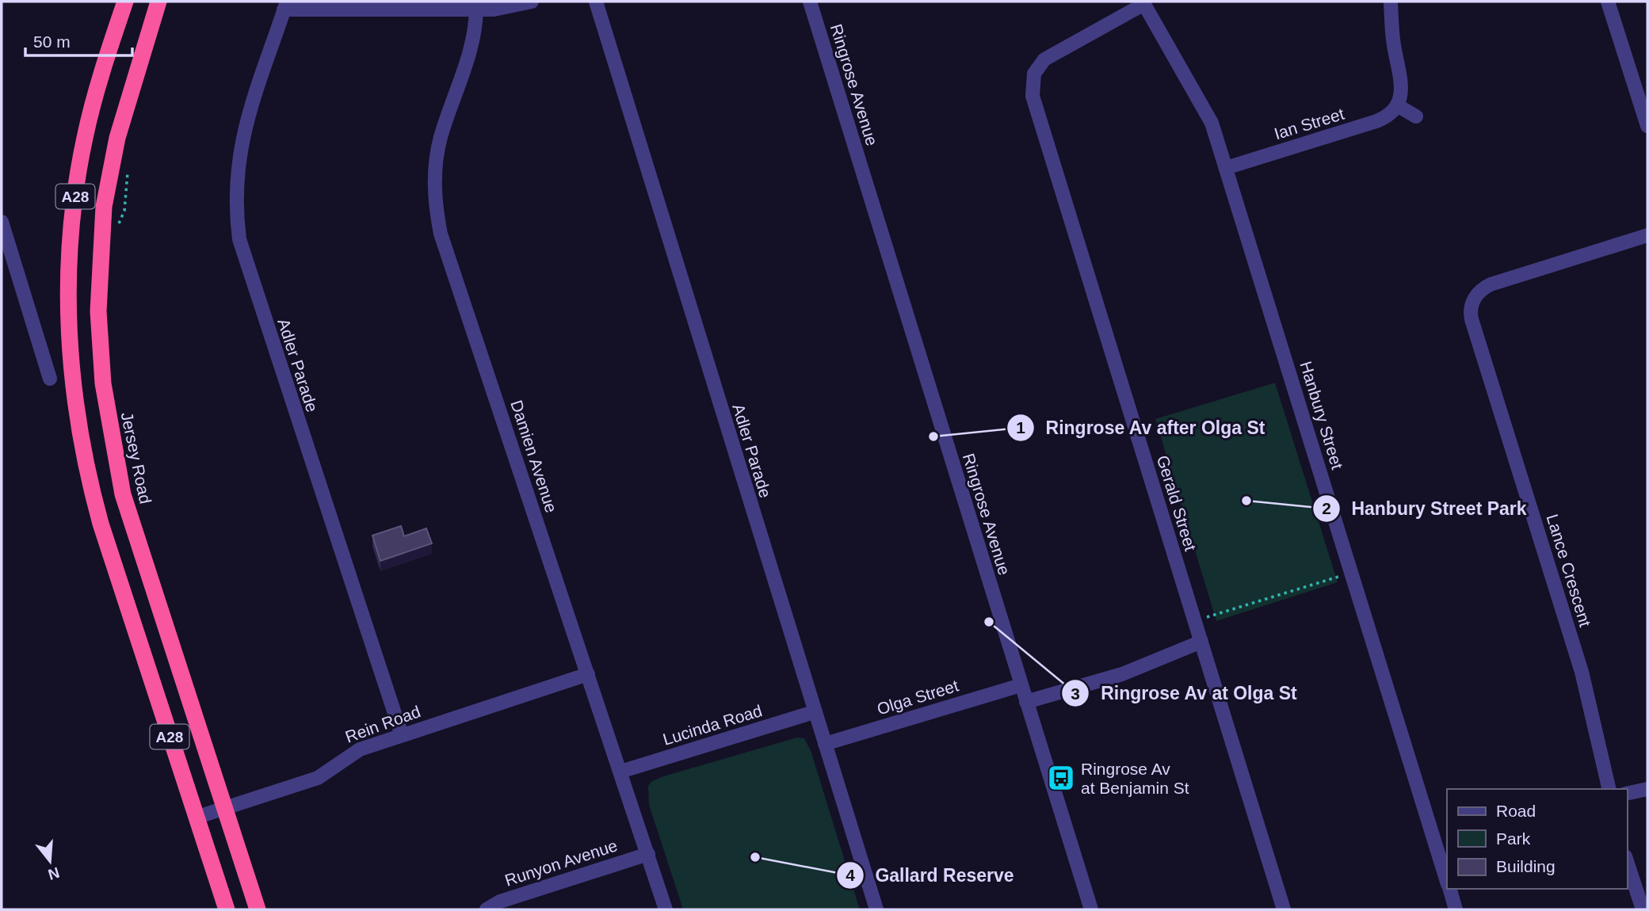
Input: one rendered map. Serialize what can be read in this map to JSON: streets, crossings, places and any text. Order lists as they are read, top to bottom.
{
  "streets": {
    "highway": ["A28", "Jersey Road"],
    "street": [
      "Ringrose Avenue",
      "Ian Street",
      "Adler Parade",
      "Hanbury Street",
      "Damien Avenue",
      "Gerald Street",
      "Lance Crescent",
      "Olga Street",
      "Rein Road",
      "Lucinda Road",
      "Runyon Avenue"
    ]
  },
  "crossings": [
    ["Ringrose Avenue", "Olga Street"],
    ["Ian Street", "Hanbury Street"],
    ["A28", "Rein Road"],
    ["Adler Parade", "Olga Street"],
    ["Adler Parade", "Rein Road"],
    ["Adler Parade", "Lucinda Road"],
    ["Hanbury Street", "Gerald Street"],
    ["Damien Avenue", "Rein Road"],
    ["Damien Avenue", "Lucinda Road"],
    ["Damien Avenue", "Runyon Avenue"],
    ["Jersey Road", "Rein Road"]
  ],
  "places": {
    "other": [
      "Ringrose Av after Olga St",
      "Hanbury Street Park",
      "Ringrose Av at Olga St",
      "Gallard Reserve"
    ],
    "bus stop": ["Ringrose Av at Benjamin St"]
  },
  "legend": ["Road", "Park", "Building"],
  "scale_bar": "50 m",
  "north": "bottom"
}
